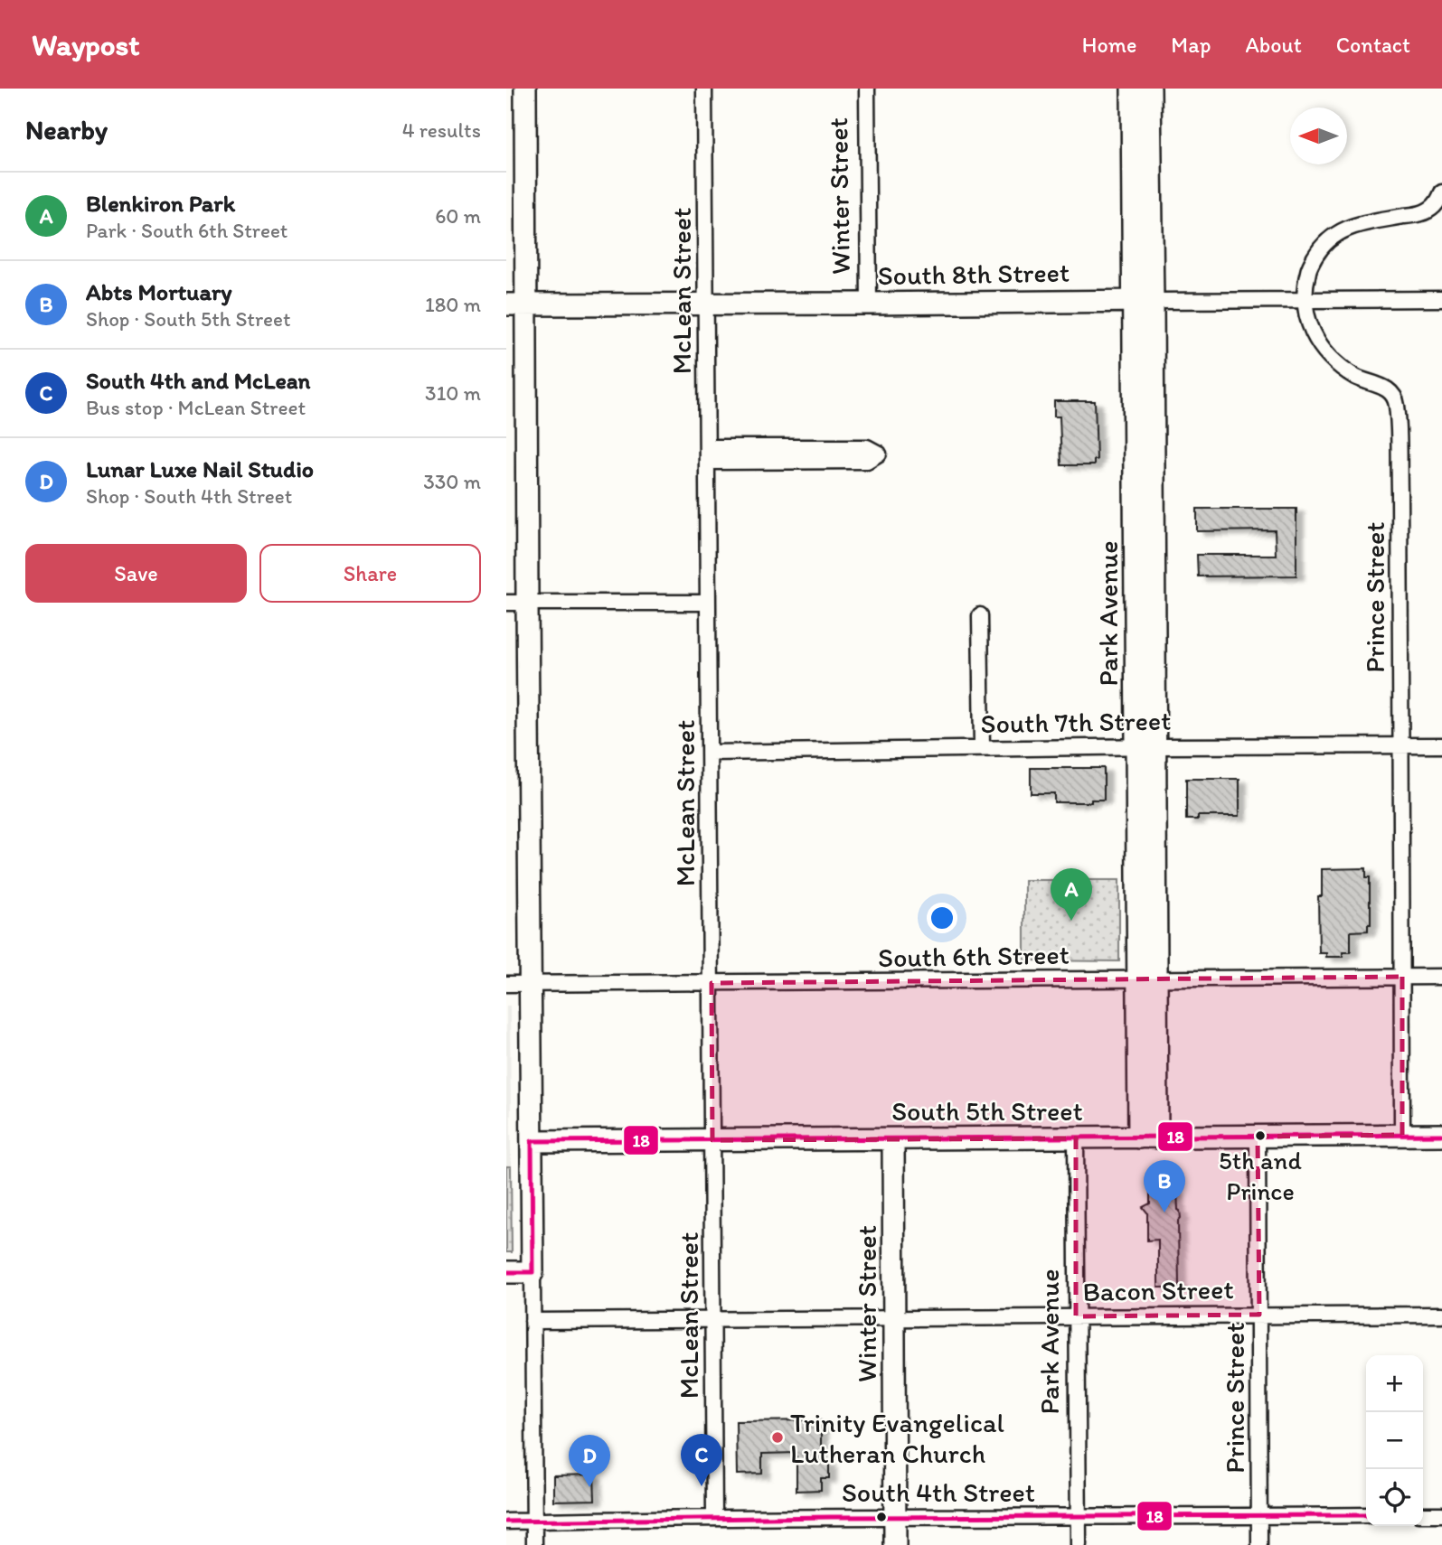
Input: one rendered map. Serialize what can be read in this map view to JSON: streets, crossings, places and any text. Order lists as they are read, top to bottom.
{
  "streets": {
    "street": [
      "Winter Street",
      "South 8th Street",
      "McLean Street",
      "Prince Street",
      "Park Avenue",
      "South 7th Street",
      "South 6th Street",
      "South 5th Street",
      "Bacon Street",
      "South 4th Street"
    ]
  },
  "crossings": [
    ["Winter Street", "South 8th Street"],
    ["Winter Street", "South 5th Street"],
    ["Winter Street", "Bacon Street"],
    ["Winter Street", "South 4th Street"],
    ["South 8th Street", "McLean Street"],
    ["South 8th Street", "Prince Street"],
    ["South 8th Street", "Park Avenue"],
    ["McLean Street", "South 7th Street"],
    ["McLean Street", "South 6th Street"],
    ["McLean Street", "South 5th Street"],
    ["McLean Street", "Bacon Street"],
    ["McLean Street", "South 4th Street"],
    ["Prince Street", "South 7th Street"],
    ["Prince Street", "South 6th Street"],
    ["Prince Street", "South 5th Street"],
    ["Prince Street", "Bacon Street"],
    ["Prince Street", "South 4th Street"],
    ["Park Avenue", "South 7th Street"],
    ["Park Avenue", "South 6th Street"],
    ["Park Avenue", "South 5th Street"],
    ["Park Avenue", "Bacon Street"],
    ["Park Avenue", "South 4th Street"]
  ],
  "places": ["5th and Prince", "Trinity Evangelical Lutheran Church"],
  "lines": ["transit line 18"],
  "north": "left",
  "page": {
    "header": "Waypost",
    "nav": [
      "Home",
      "Map",
      "About",
      "Contact"
    ],
    "heading": ["Nearby", "4 results"],
    "list": [
      {
        "mark": "A",
        "name": "Blenkiron Park",
        "note": "Park · South 6th Street",
        "value": "60 m"
      },
      {
        "mark": "B",
        "name": "Abts Mortuary",
        "note": "Shop · South 5th Street",
        "value": "180 m"
      },
      {
        "mark": "C",
        "name": "South 4th and McLean",
        "note": "Bus stop · McLean Street",
        "value": "310 m"
      },
      {
        "mark": "D",
        "name": "Lunar Luxe Nail Studio",
        "note": "Shop · South 4th Street",
        "value": "330 m"
      }
    ],
    "buttons": ["Save", "Share"],
    "pins": [
      "A",
      "B",
      "C",
      "D"
    ],
    "map_buttons": ["+", "−"]
  }
}
